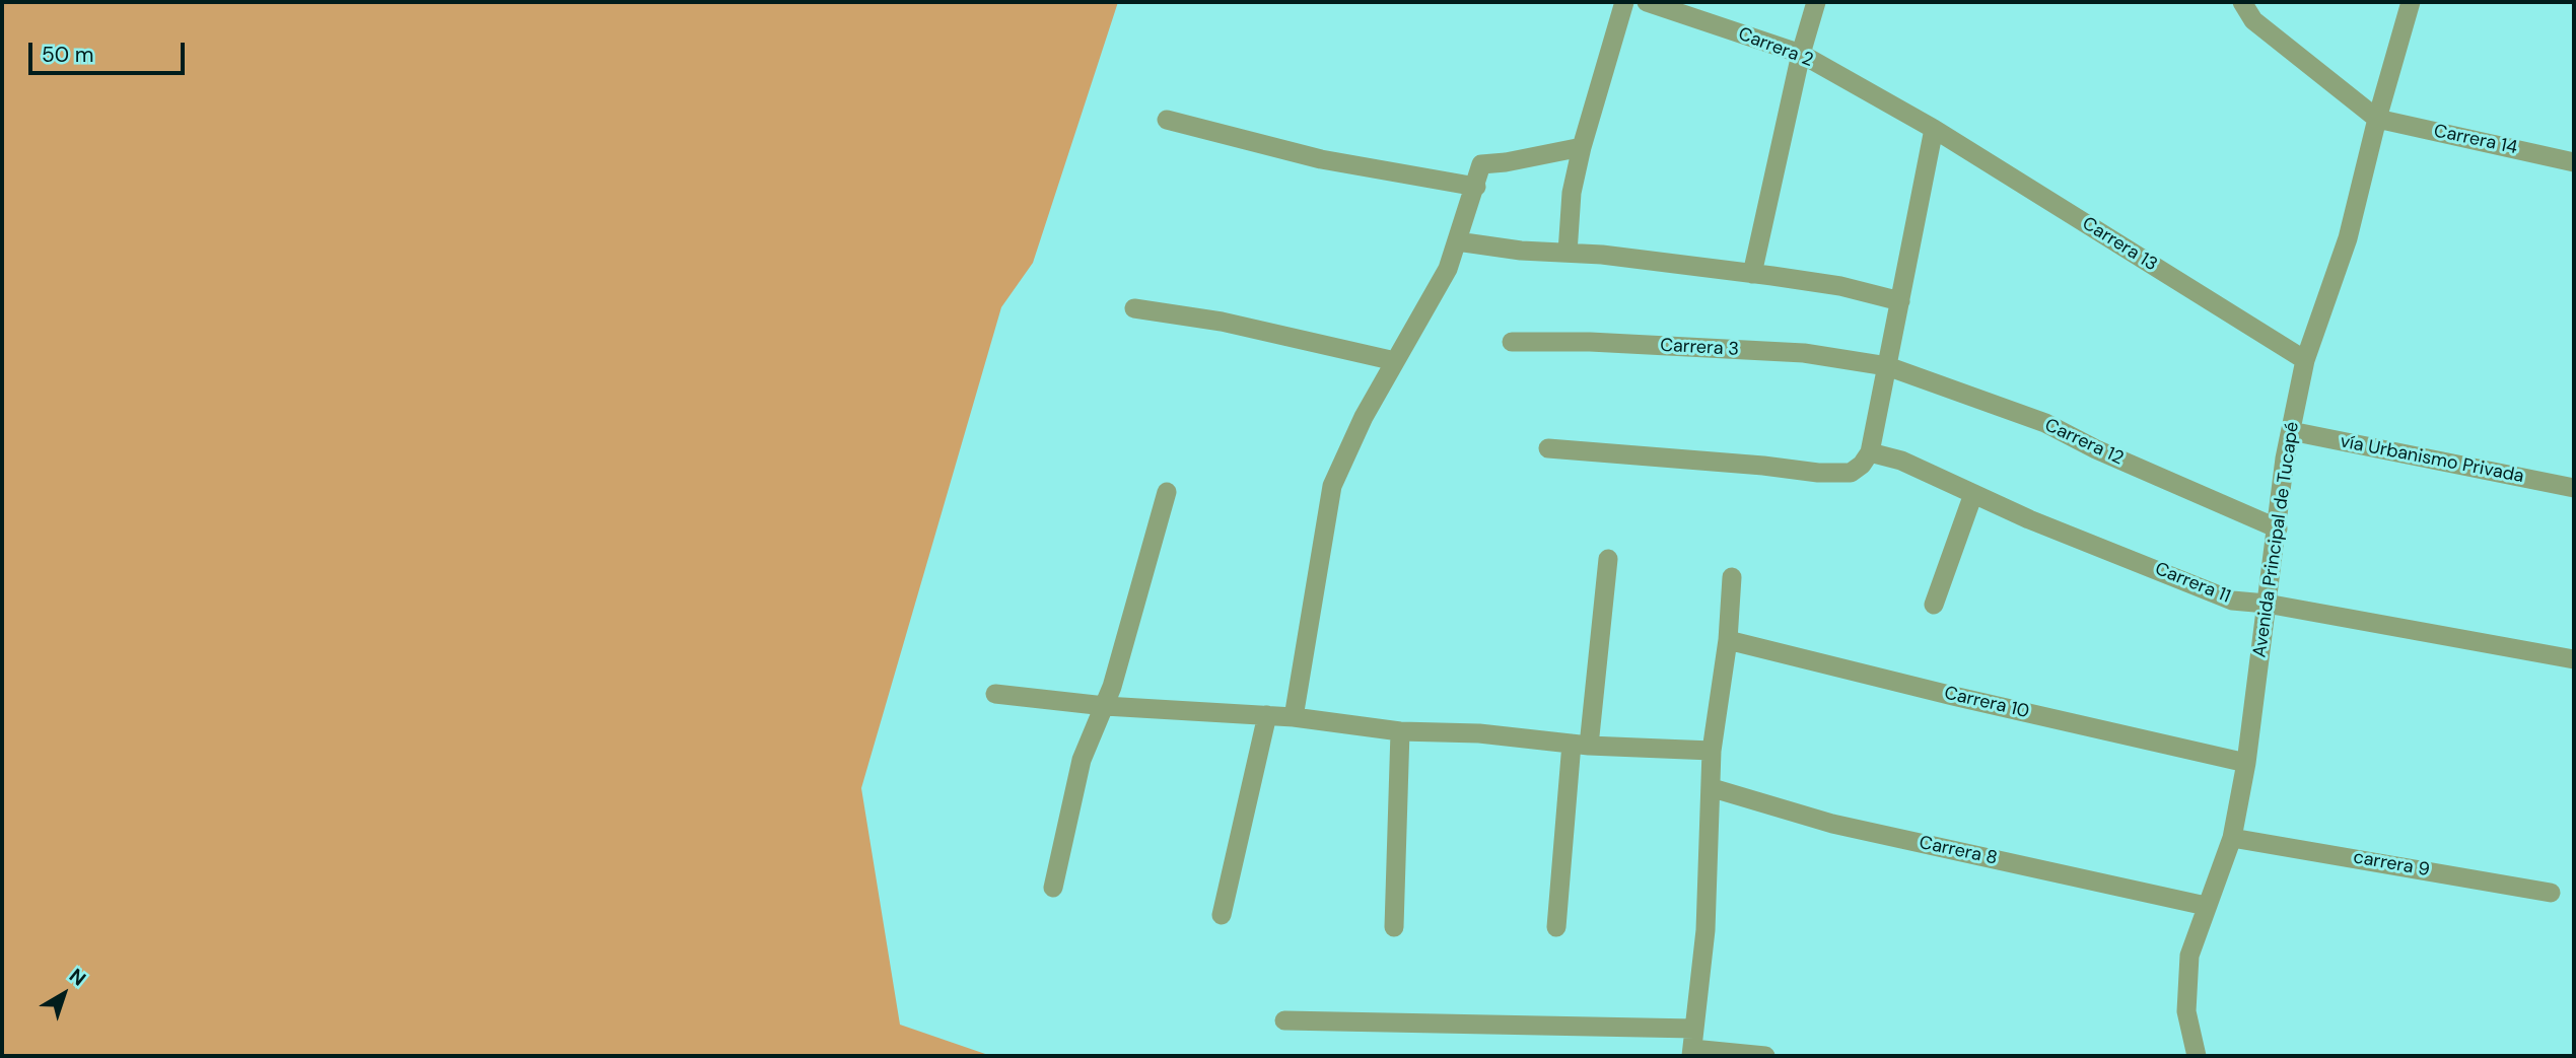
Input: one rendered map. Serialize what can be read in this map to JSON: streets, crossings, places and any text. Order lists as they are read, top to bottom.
{
  "streets": {
    "street": [
      "Carrera 2",
      "Carrera 14",
      "Carrera 13",
      "Carrera 3",
      "Carrera 12",
      "vía Urbanismo Privada",
      "Avenida Principal de Tucapé",
      "Carrera 11",
      "Carrera 10",
      "Carrera 8",
      "carrera 9"
    ]
  },
  "crossings": [
    ["Carrera 2", "Carrera 13"],
    ["Carrera 14", "Avenida Principal de Tucapé"],
    ["Carrera 13", "Avenida Principal de Tucapé"],
    ["Carrera 3", "Carrera 12"],
    ["Carrera 12", "Avenida Principal de Tucapé"],
    ["vía Urbanismo Privada", "Avenida Principal de Tucapé"],
    ["Avenida Principal de Tucapé", "Carrera 11"],
    ["Avenida Principal de Tucapé", "Carrera 10"],
    ["Avenida Principal de Tucapé", "Carrera 8"],
    ["Avenida Principal de Tucapé", "carrera 9"]
  ],
  "scale_bar": "50 m",
  "north": "top right"
}
